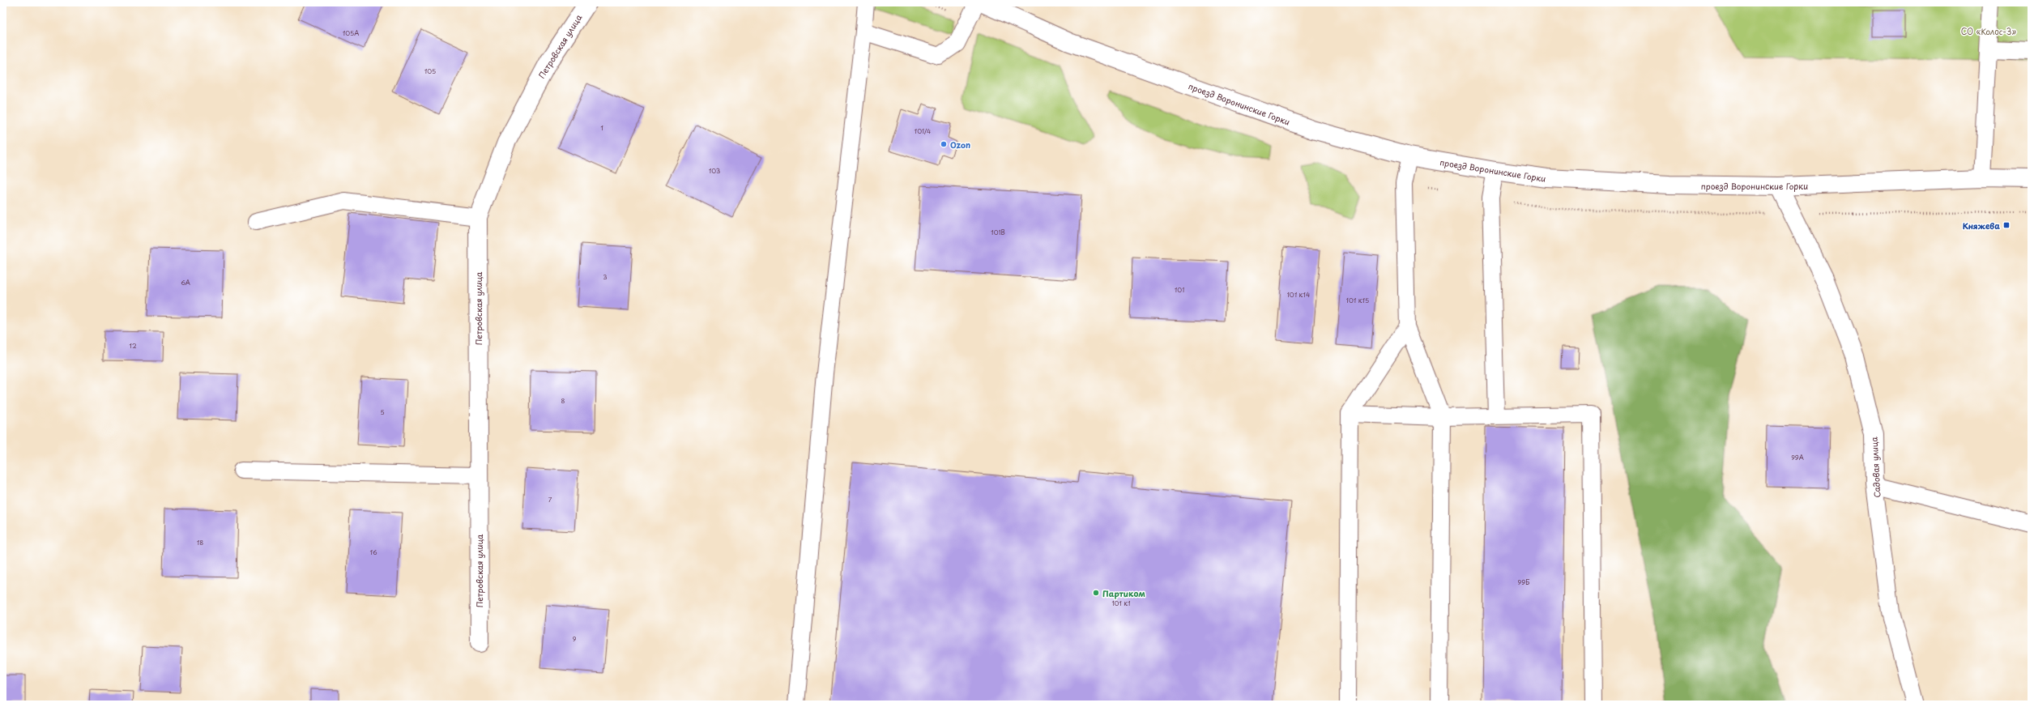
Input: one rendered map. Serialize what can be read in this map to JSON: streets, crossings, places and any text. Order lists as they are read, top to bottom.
{
  "streets": {
    "street": ["Петровская улица", "проезд Воронинские Горки", "Садовая улица"]
  },
  "crossings": [
    ["проезд Воронинские Горки", "Садовая улица"]
  ],
  "parks": ["СО «Колос-3»"],
  "places": {
    "other": ["Ozon", "Партиком"],
    "transit": ["Княжева"]
  },
  "house_numbers": [
    "105А",
    "105",
    "1",
    "101/4",
    "103",
    "101В",
    "3",
    "6А",
    "101",
    "101 к14",
    "101 к15",
    "12",
    "8",
    "5",
    "99А",
    "7",
    "18",
    "16",
    "99Б",
    "101 к1",
    "9"
  ]
}
